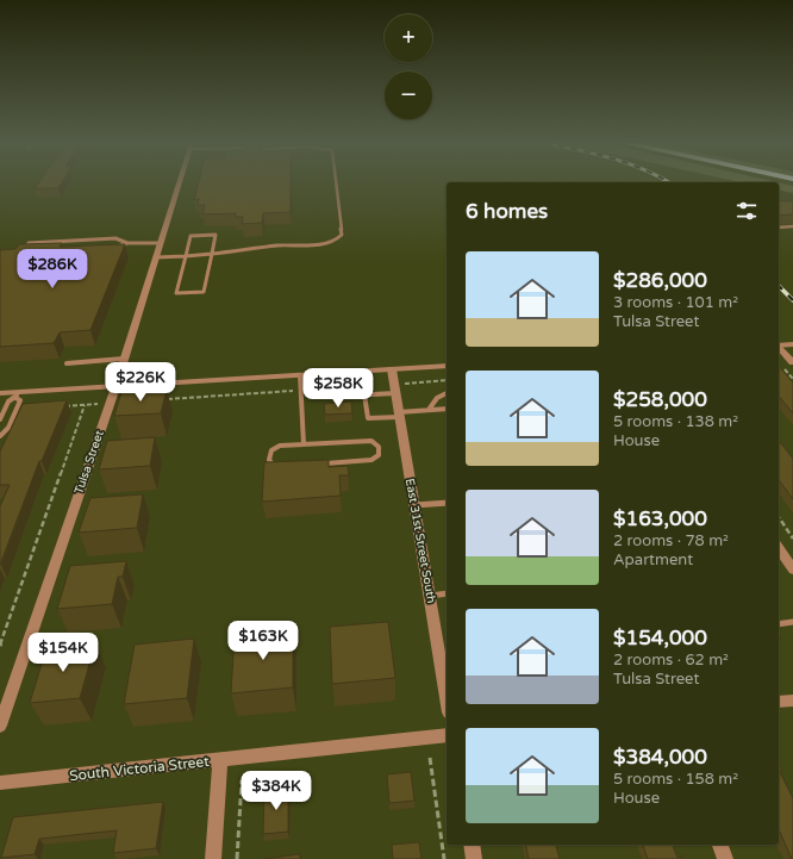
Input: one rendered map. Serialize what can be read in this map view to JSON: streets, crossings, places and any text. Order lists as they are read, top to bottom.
{
  "streets": {
    "street": ["Tulsa Street", "East 31st Street South", "South Victoria Street"]
  },
  "page": {
    "map_buttons": ["+", "−"],
    "heading": "6 homes",
    "list": [
      {
        "name": "$286,000",
        "note": "3 rooms · 101 m² · Tulsa Street"
      },
      {
        "name": "$258,000",
        "note": "5 rooms · 138 m² · House"
      },
      {
        "name": "$163,000",
        "note": "2 rooms · 78 m² · Apartment"
      },
      {
        "name": "$154,000",
        "note": "2 rooms · 62 m² · Tulsa Street"
      },
      {
        "name": "$384,000",
        "note": "5 rooms · 158 m² · House"
      }
    ],
    "price": [
      "$286K",
      "$226K",
      "$258K",
      "$163K",
      "$154K",
      "$384K"
    ]
  }
}
